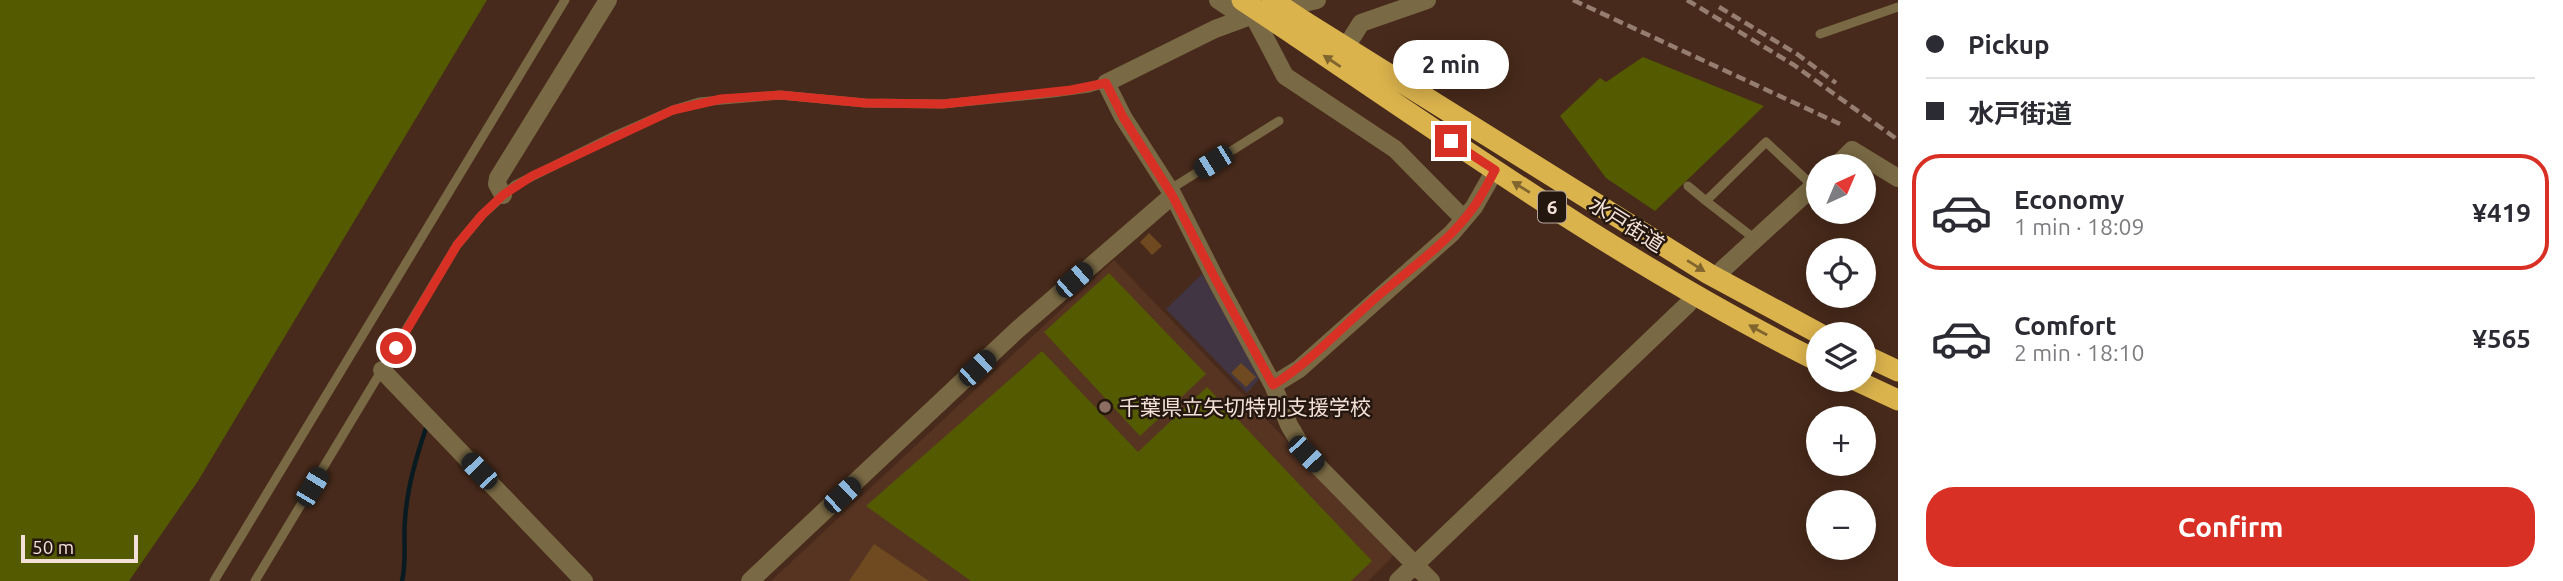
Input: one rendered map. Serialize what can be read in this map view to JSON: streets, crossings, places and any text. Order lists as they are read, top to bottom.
{
  "streets": {
    "highway": ["6", "水戸街道"]
  },
  "places": ["千葉県立矢切特別支援学校"],
  "scale_bar": "50 m",
  "north": "top right",
  "page": {
    "banner": ["Pickup", "水戸街道"],
    "bubble": "2 min",
    "map_buttons": ["+", "−"],
    "list": [
      {
        "name": "Economy",
        "note": "1 min · 18:09",
        "value": "¥419"
      },
      {
        "name": "Comfort",
        "note": "2 min · 18:10",
        "value": "¥565"
      }
    ],
    "buttons": "Confirm",
    "scale": "50 m"
  }
}
